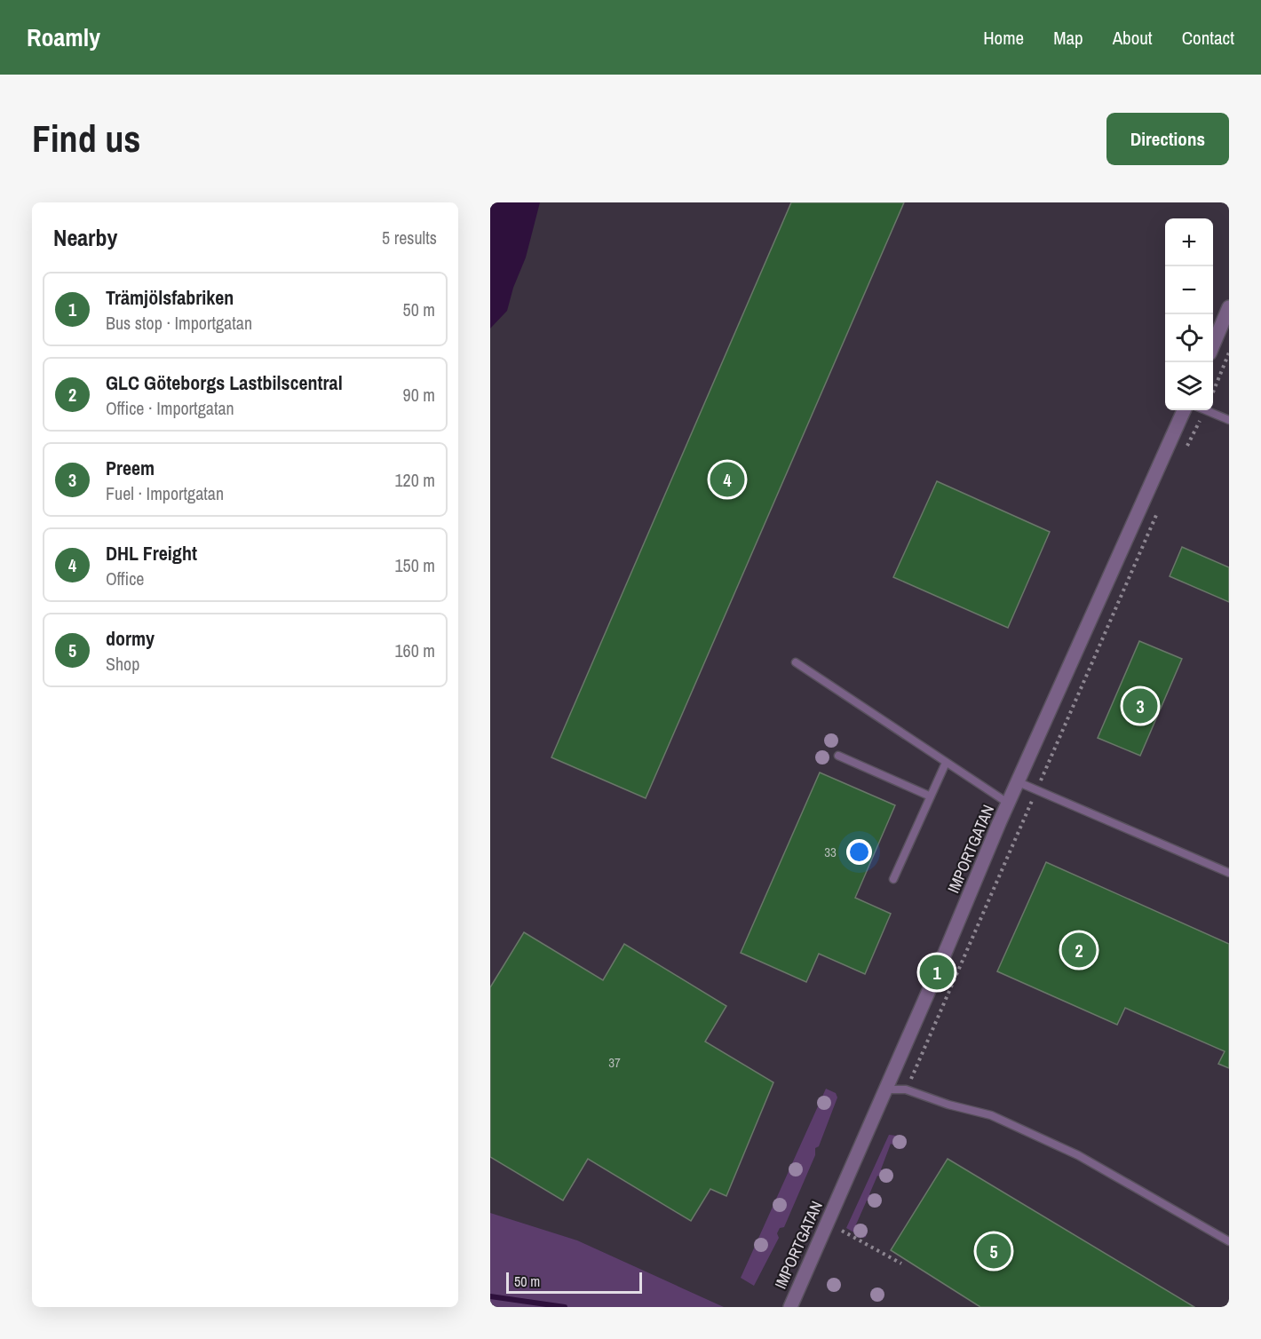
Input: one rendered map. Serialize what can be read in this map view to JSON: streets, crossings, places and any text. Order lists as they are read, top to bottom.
{
  "streets": {
    "street": ["IMPORTGATAN"]
  },
  "house_numbers": ["33", "37"],
  "scale_bar": "50 m",
  "page": {
    "header": "Roamly",
    "nav": [
      "Home",
      "Map",
      "About",
      "Contact"
    ],
    "buttons": "Directions",
    "title": "Find us",
    "heading": ["Nearby", "5 results"],
    "map_buttons": ["+", "−"],
    "list": [
      {
        "mark": "1",
        "name": "Trämjölsfabriken",
        "note": "Bus stop · Importgatan",
        "value": "50 m"
      },
      {
        "mark": "2",
        "name": "GLC Göteborgs Lastbilscentral",
        "note": "Office · Importgatan",
        "value": "90 m"
      },
      {
        "mark": "3",
        "name": "Preem",
        "note": "Fuel · Importgatan",
        "value": "120 m"
      },
      {
        "mark": "4",
        "name": "DHL Freight",
        "note": "Office",
        "value": "150 m"
      },
      {
        "mark": "5",
        "name": "dormy",
        "note": "Shop",
        "value": "160 m"
      }
    ],
    "pins": [
      "4",
      "3",
      "2",
      "1",
      "5"
    ],
    "scale": "50 m"
  }
}
